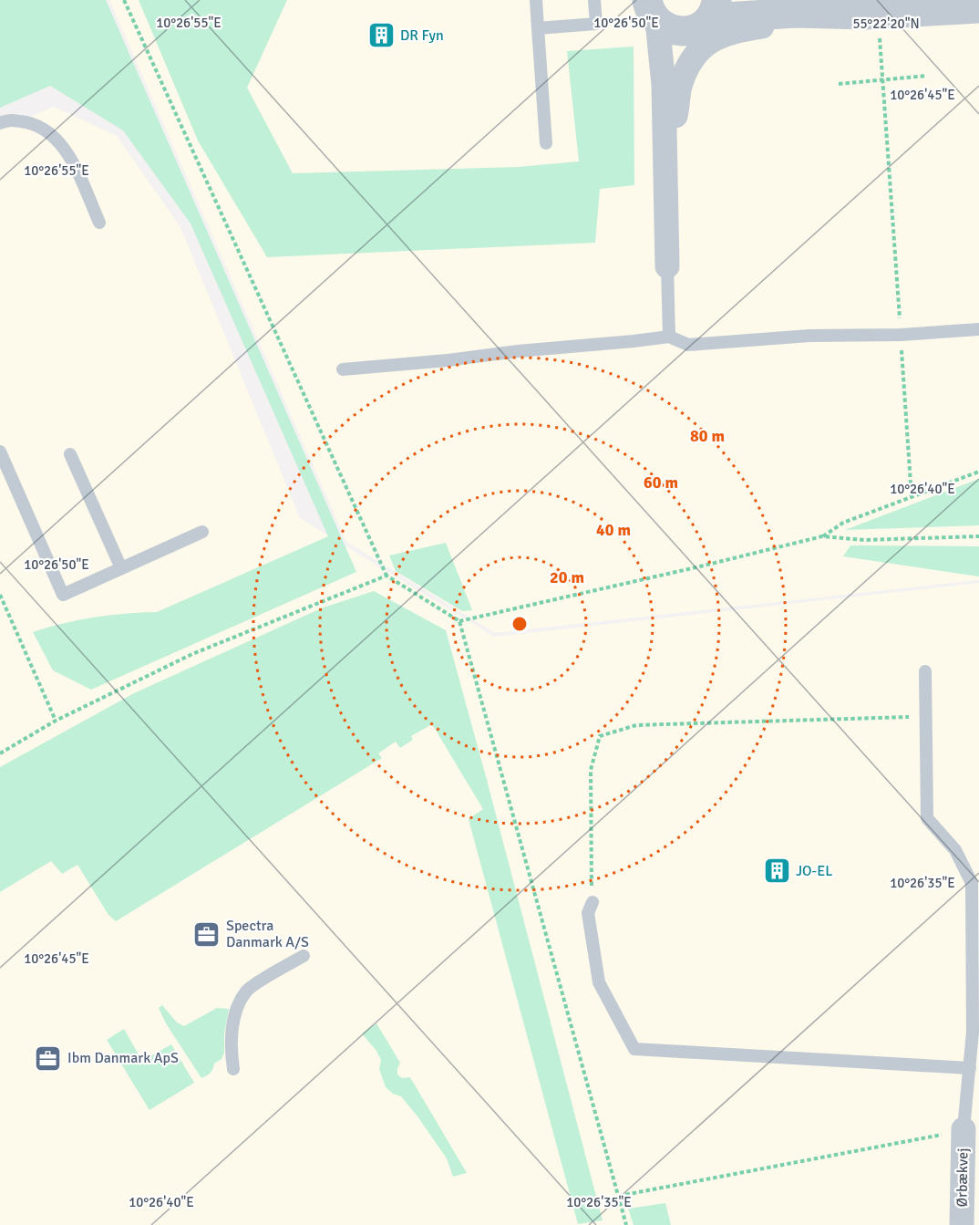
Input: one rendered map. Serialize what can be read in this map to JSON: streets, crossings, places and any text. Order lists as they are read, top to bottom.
{
  "streets": {
    "street": ["Ørbækvej"]
  },
  "places": {
    "building": ["DR Fyn", "JO-EL"],
    "office": ["Spectra Danmark A/S", "Ibm Danmark ApS"]
  },
  "coordinates": [
    "10°26'55\"E",
    "10°26'50\"E",
    "55°22'20\"N",
    "10°26'45\"E",
    "10°26'40\"E",
    "10°26'35\"E"
  ],
  "rings": [
    "80 m",
    "60 m",
    "40 m",
    "20 m"
  ]
}
